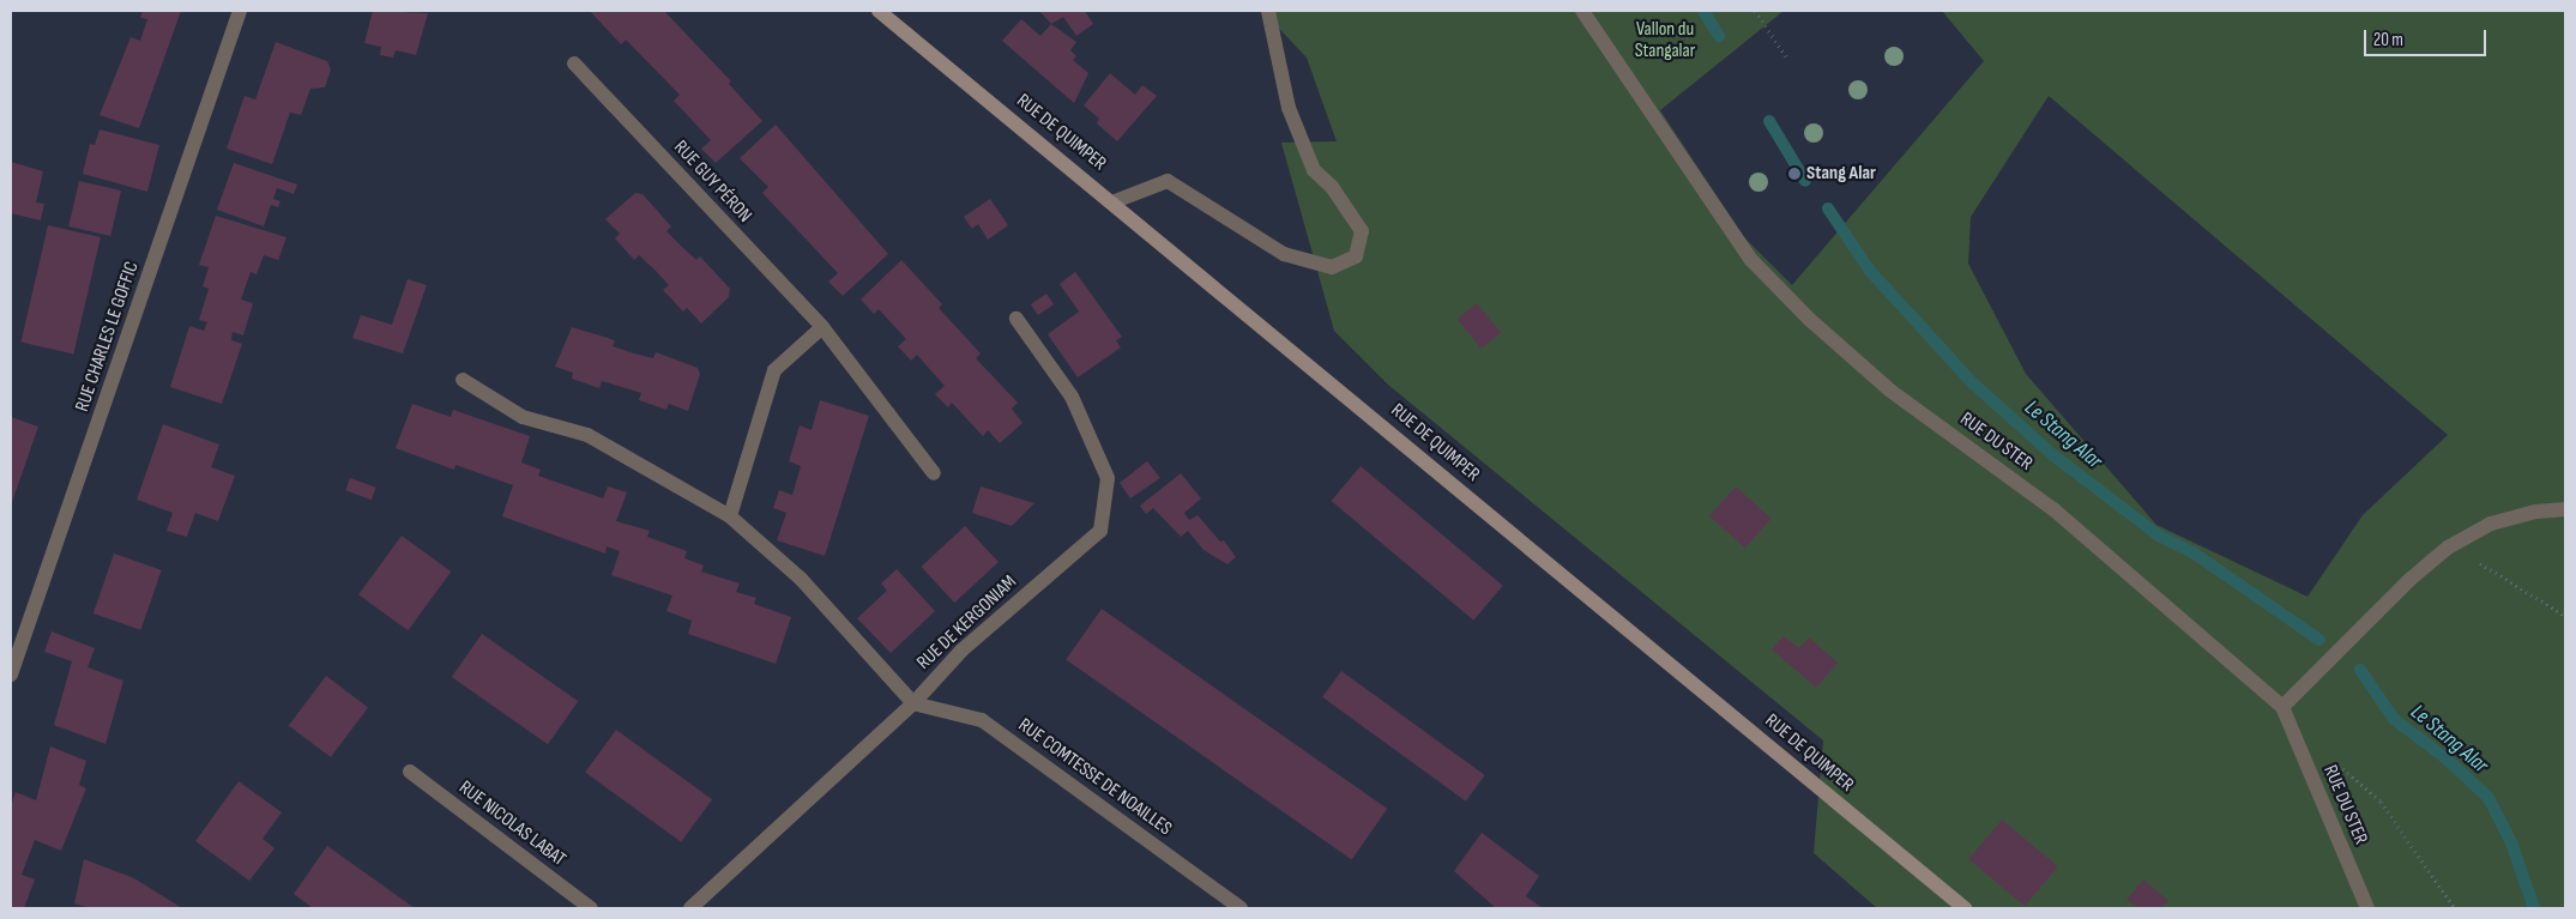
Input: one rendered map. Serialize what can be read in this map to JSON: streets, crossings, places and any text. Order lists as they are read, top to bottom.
{
  "streets": {
    "main road": ["RUE DE QUIMPER"],
    "street": [
      "RUE GUY PÉRON",
      "RUE CHARLES LE GOFFIC",
      "RUE DU STER",
      "RUE DE KERGONIAM",
      "RUE COMTESSE DE NOAILLES",
      "RUE NICOLAS LABAT"
    ]
  },
  "crossings": [
    ["RUE DE KERGONIAM", "RUE COMTESSE DE NOAILLES"]
  ],
  "water": ["Le Stang Alar"],
  "parks": ["Vallon du Stangalar"],
  "places": ["Stang Alar"],
  "scale_bar": "20 m"
}
